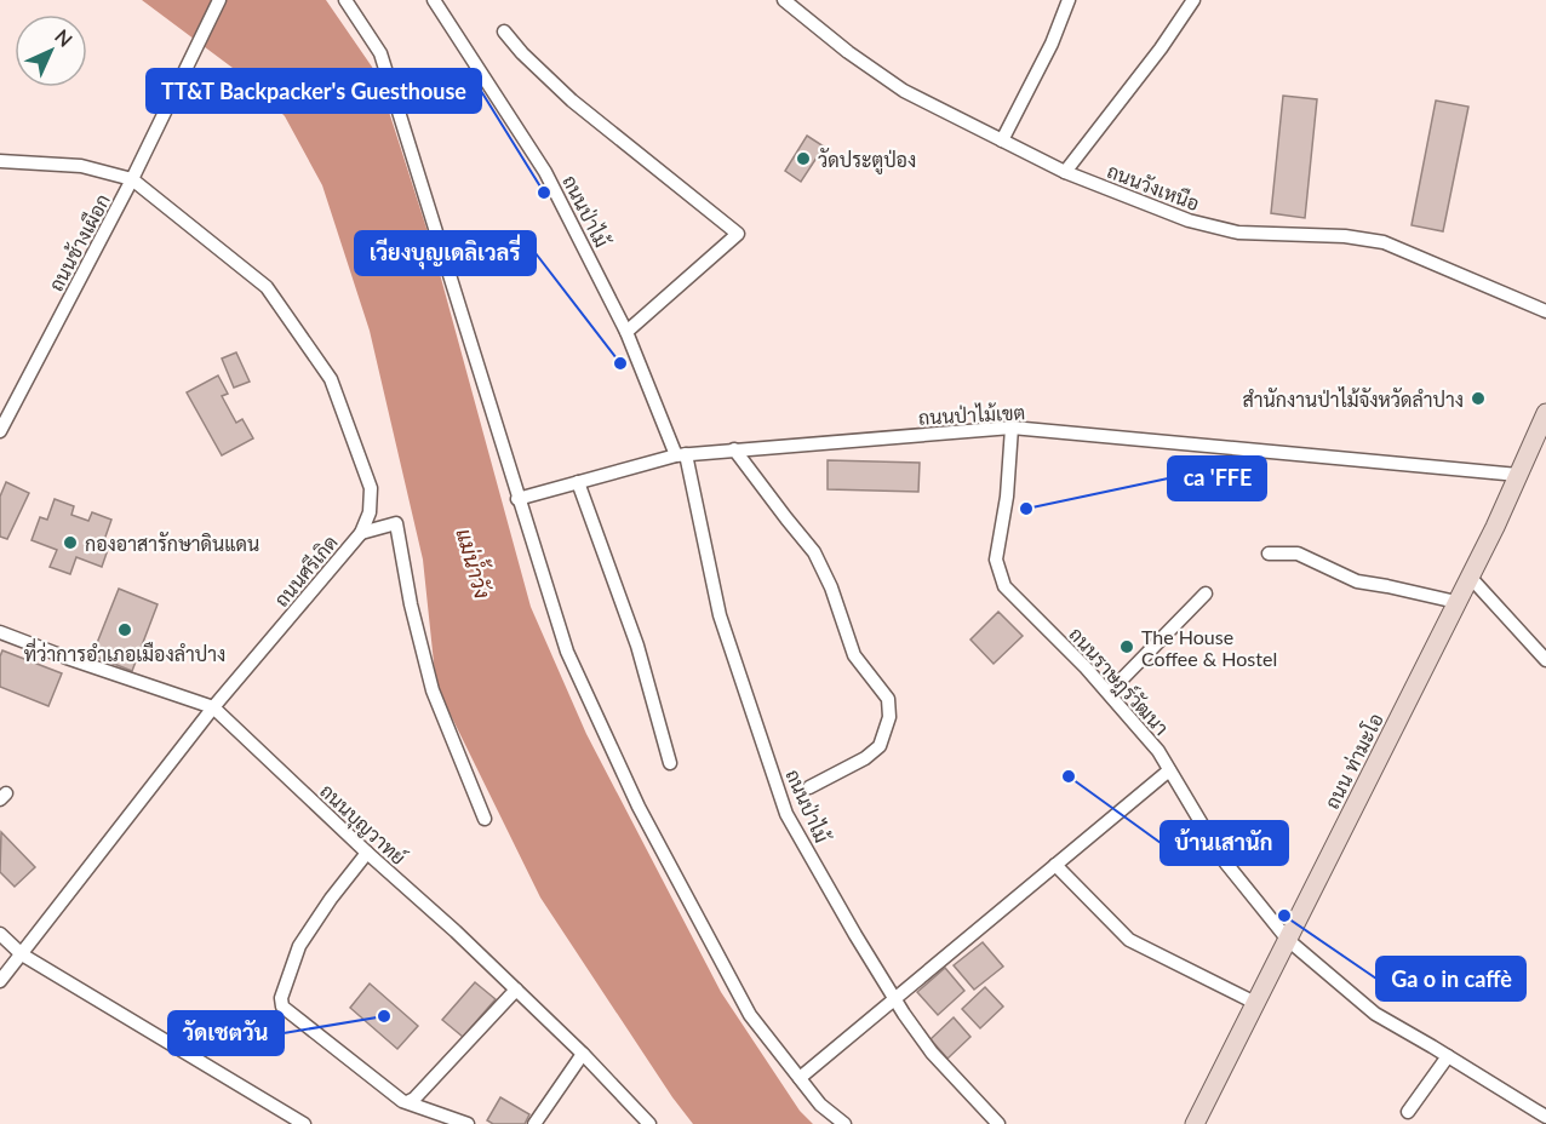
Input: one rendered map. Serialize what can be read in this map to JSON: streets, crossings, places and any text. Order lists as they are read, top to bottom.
{
  "streets": {
    "street": [
      "ถนนวังเหนือ",
      "ถนนป่าไม้",
      "ถนนช้างเผือก",
      "ถนนป่าไม้เขต",
      "ถนนศรีเกิด",
      "ถนนราษฎร์วัฒนา",
      "ถนน ท่ามะโอ",
      "ถนนบุญวาทย์"
    ]
  },
  "crossings": [
    ["ถนนป่าไม้", "ถนนป่าไม้เขต"],
    ["ถนนช้างเผือก", "ถนนศรีเกิด"],
    ["ถนนป่าไม้เขต", "ถนนราษฎร์วัฒนา"],
    ["ถนนป่าไม้เขต", "ถนน ท่ามะโอ"],
    ["ถนนศรีเกิด", "ถนนบุญวาทย์"],
    ["ถนนราษฎร์วัฒนา", "ถนน ท่ามะโอ"]
  ],
  "water": ["แม่น้ำวัง"],
  "places": [
    "วัดประตูป่อง",
    "TT&T Backpacker's Guesthouse",
    "เวียงบุญเดลิเวลรี่",
    "สำนักงานป่าไม้จังหวัดลำปาง",
    "ca 'FFE",
    "กองอาสารักษาดินแดน",
    "ที่ว่าการอำเภอเมืองลำปาง",
    "The House Coffee & Hostel",
    "บ้านเสานัก",
    "Ga o in caffè",
    "วัดเชตวัน"
  ],
  "north": "top right"
}
